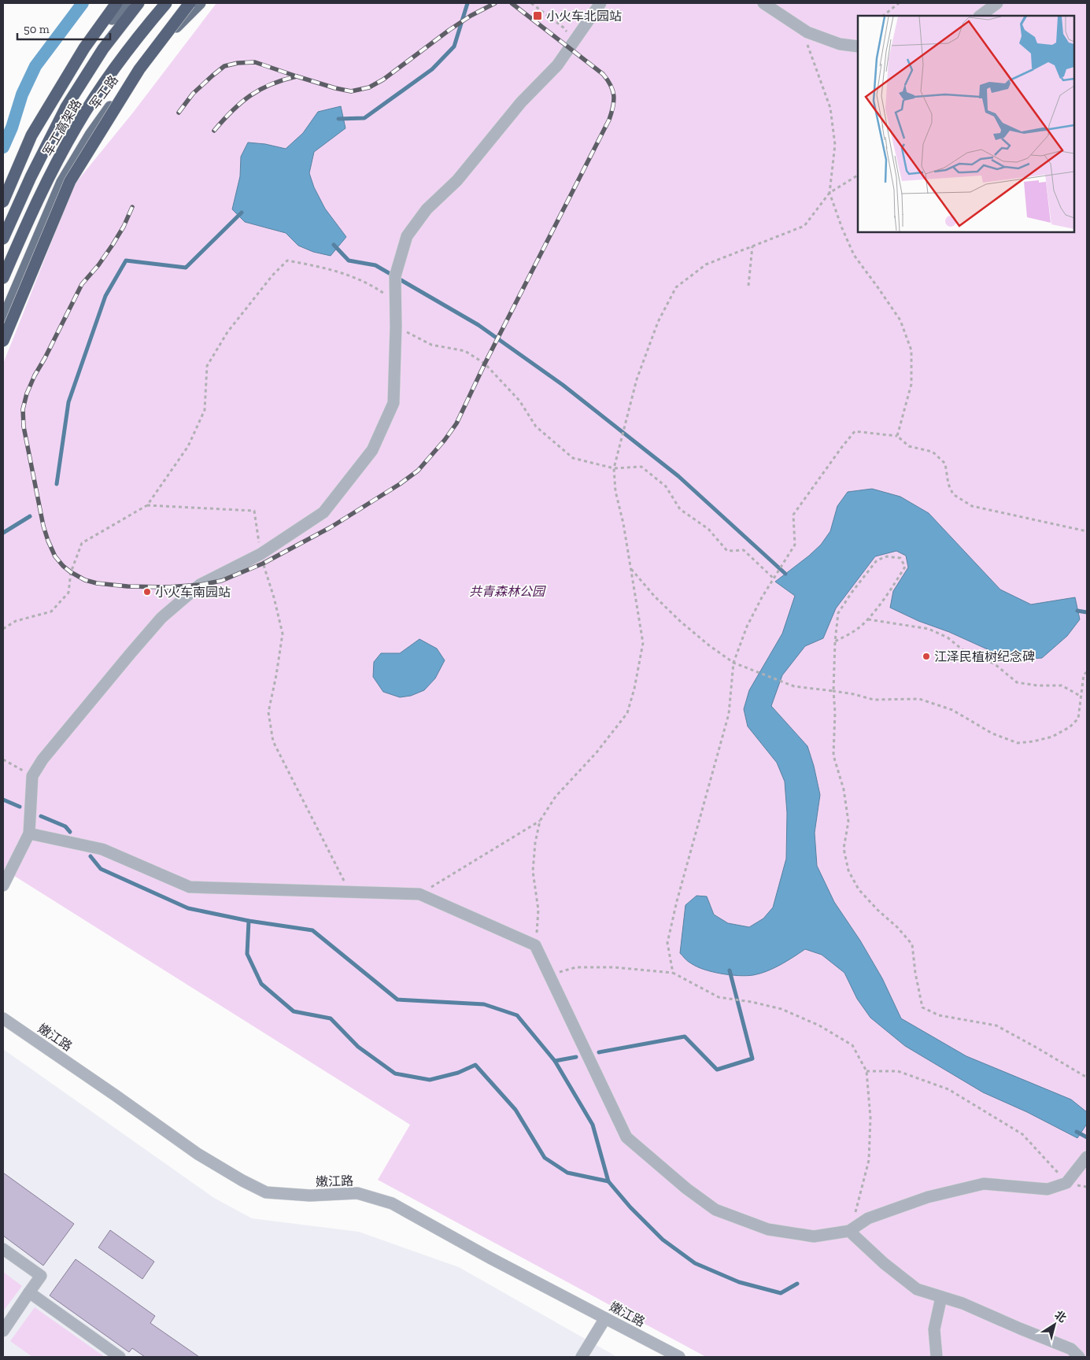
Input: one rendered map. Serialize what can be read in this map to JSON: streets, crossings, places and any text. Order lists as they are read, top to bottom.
{
  "streets": {
    "highway": ["军工高架路"],
    "main road": ["军工路"],
    "street": ["嫩江路"]
  },
  "parks": ["共青森林公园"],
  "places": {
    "transit": ["小火车北园站"],
    "other": ["小火车南园站", "江泽民植树纪念碑"]
  },
  "scale_bar": "50 m",
  "north": "top right"
}
